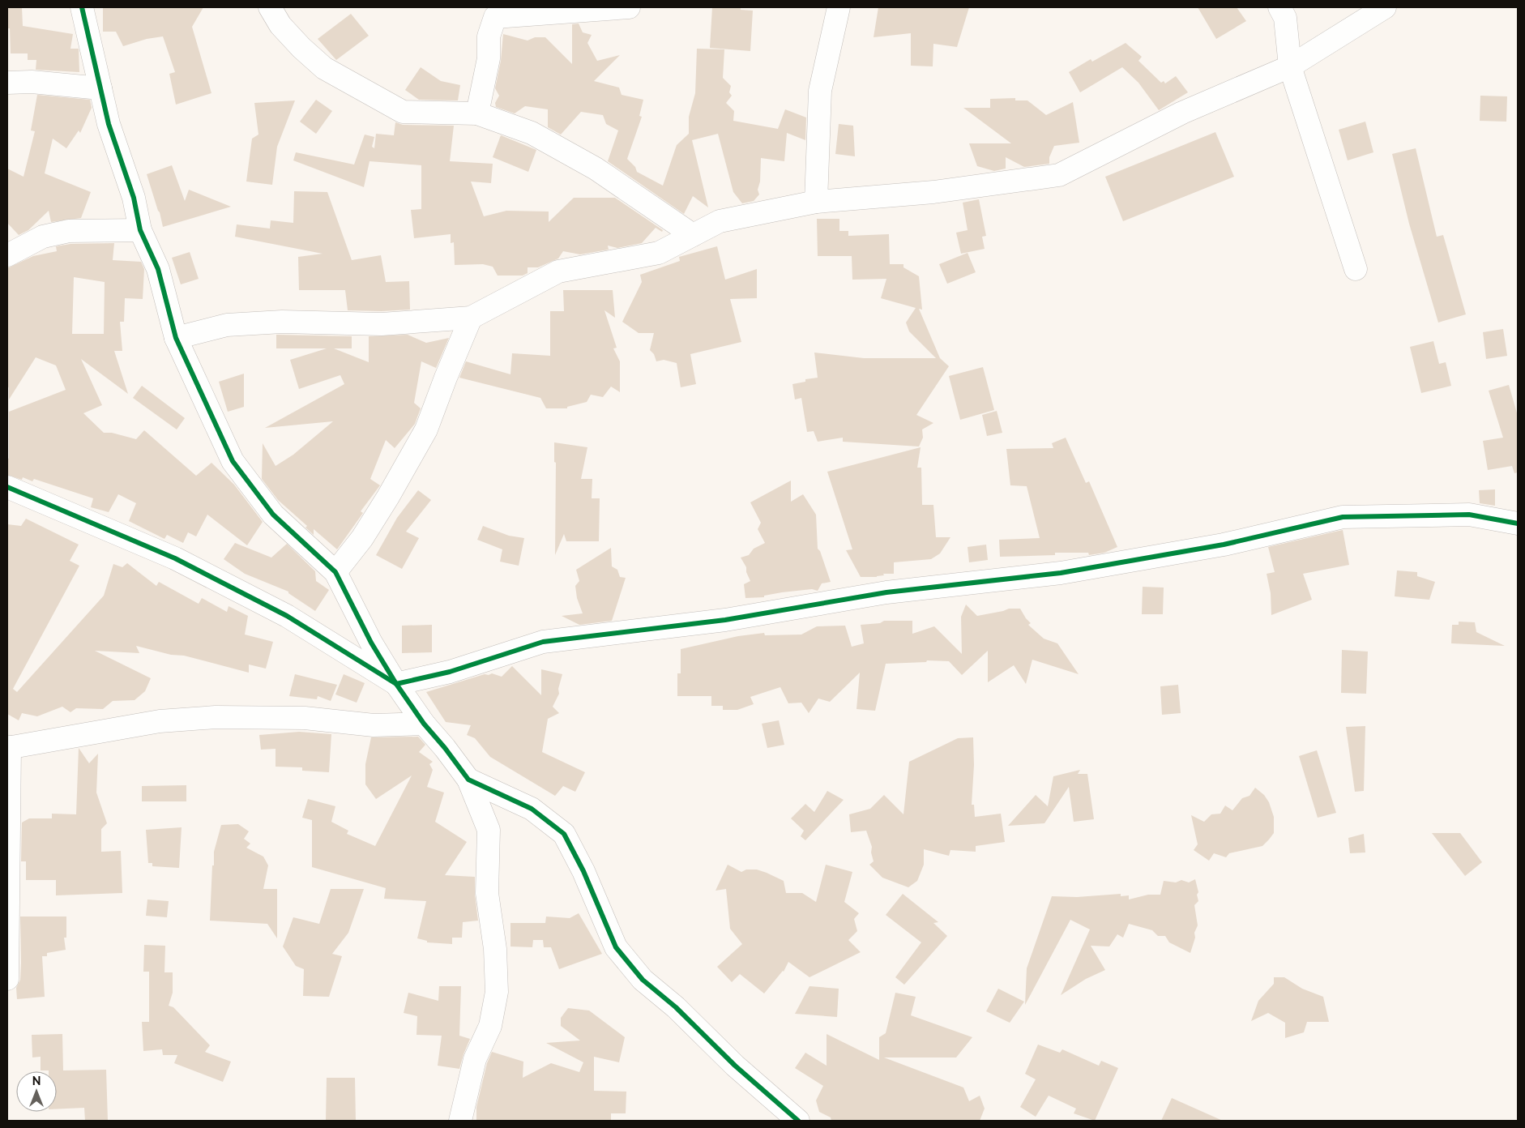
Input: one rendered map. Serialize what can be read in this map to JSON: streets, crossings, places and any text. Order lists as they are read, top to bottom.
{
  "north": "top"
}
